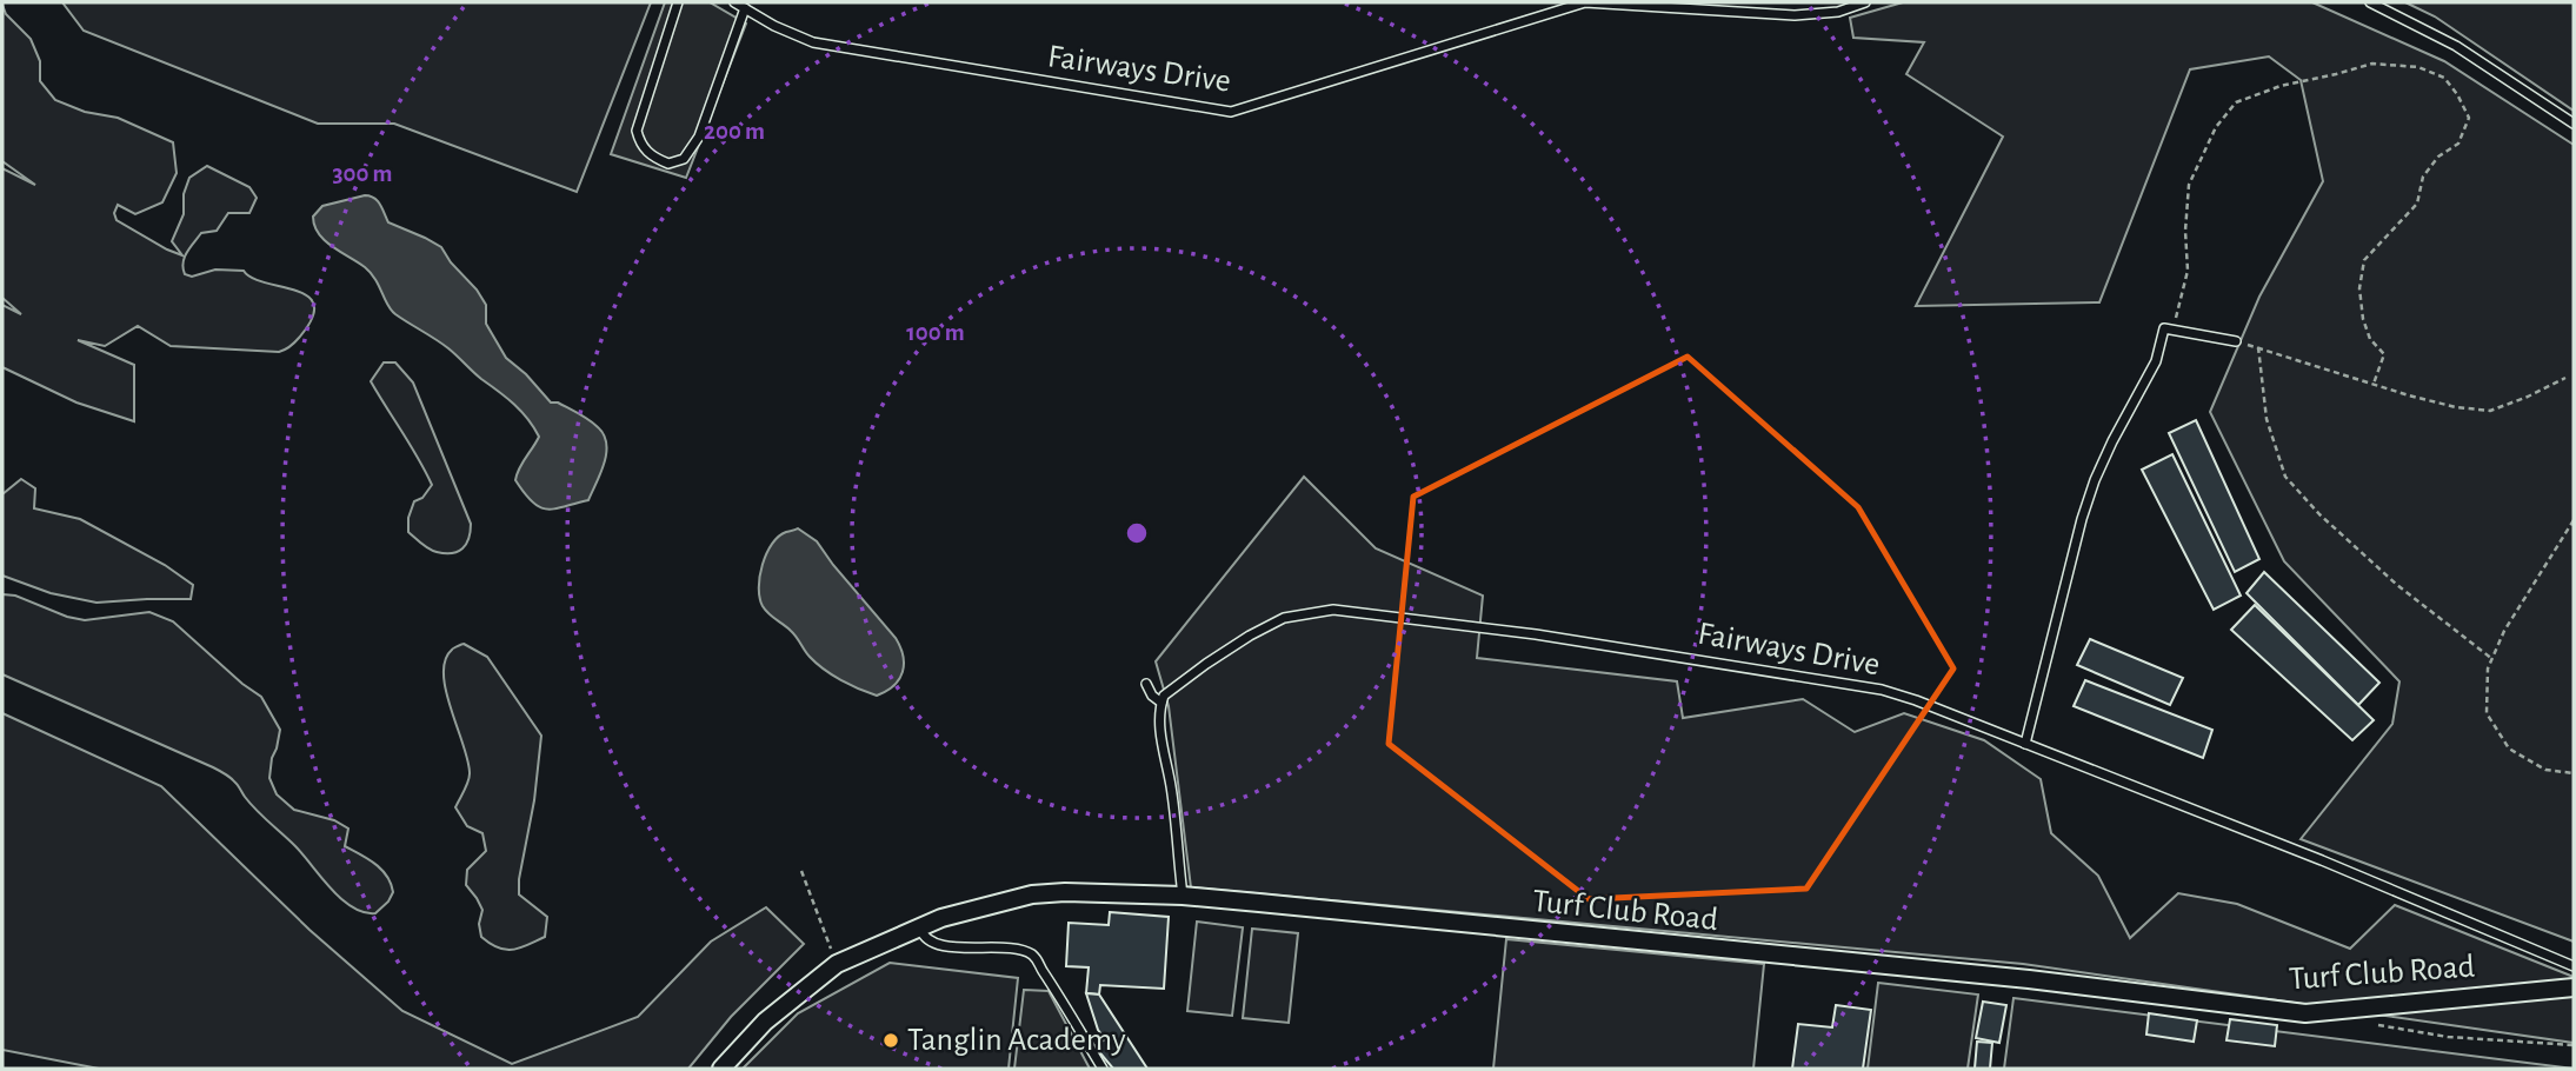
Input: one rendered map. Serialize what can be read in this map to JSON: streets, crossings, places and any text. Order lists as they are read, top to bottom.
{
  "streets": {
    "street": ["Turf Club Road"],
    "lane": ["Fairways Drive"]
  },
  "places": ["Tanglin Academy"],
  "rings": ["200 m", "300 m", "100 m"]
}
